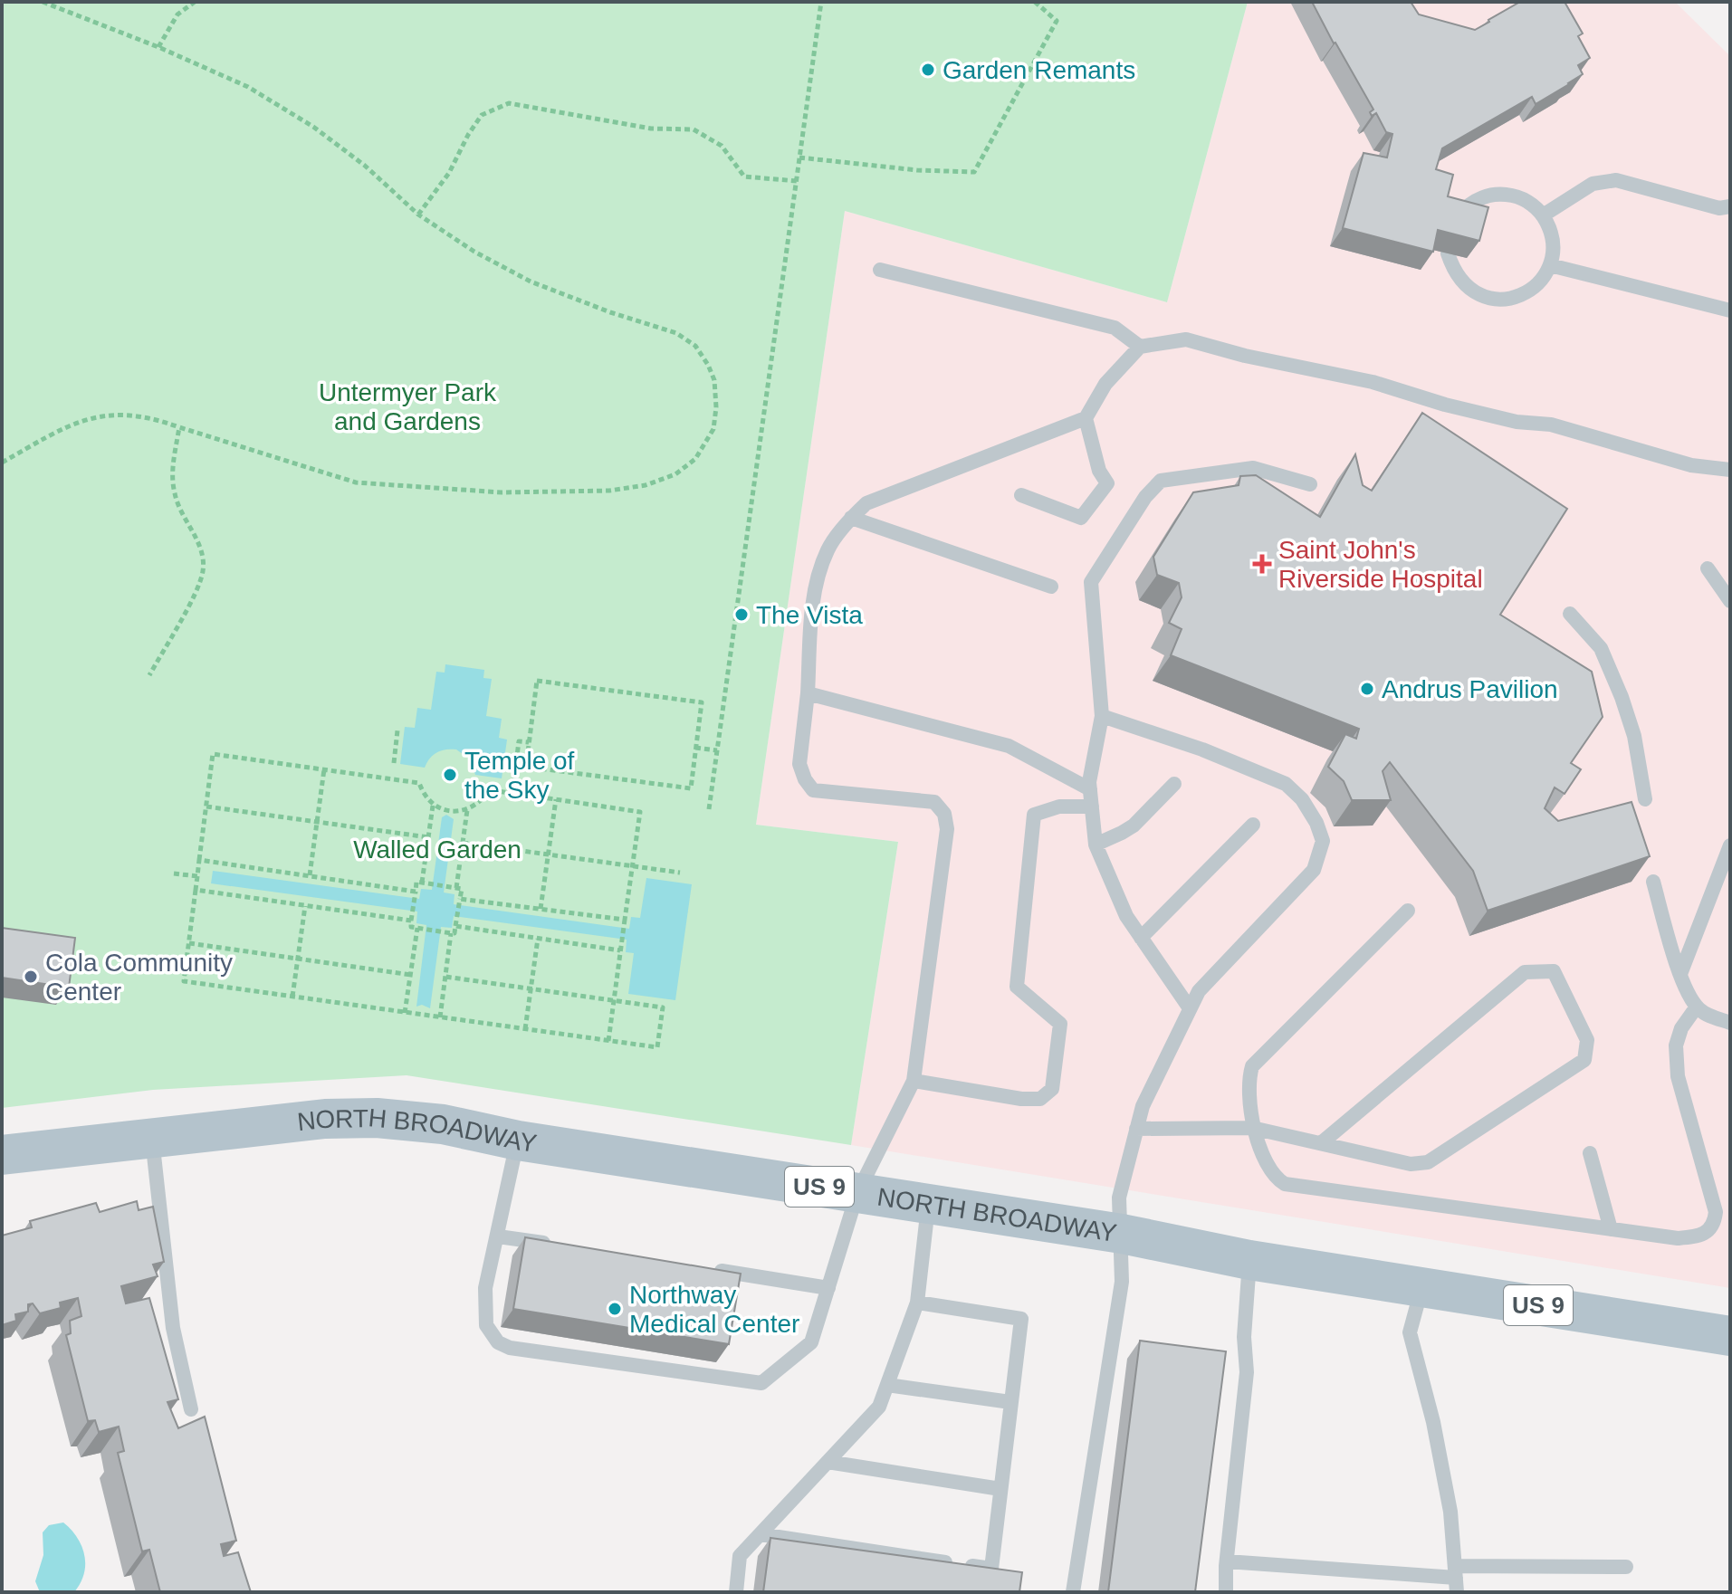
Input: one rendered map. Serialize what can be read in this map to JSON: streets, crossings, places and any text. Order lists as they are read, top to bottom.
{
  "streets": {
    "main road": ["NORTH BROADWAY", "US 9"]
  },
  "parks": ["Untermyer Park and Gardens", "Walled Garden"],
  "places": {
    "other": [
      "Garden Remants",
      "The Vista",
      "Andrus Pavilion",
      "Temple of the Sky",
      "Cola Community Center",
      "Northway Medical Center"
    ],
    "health": ["Saint John's Riverside Hospital"]
  }
}
